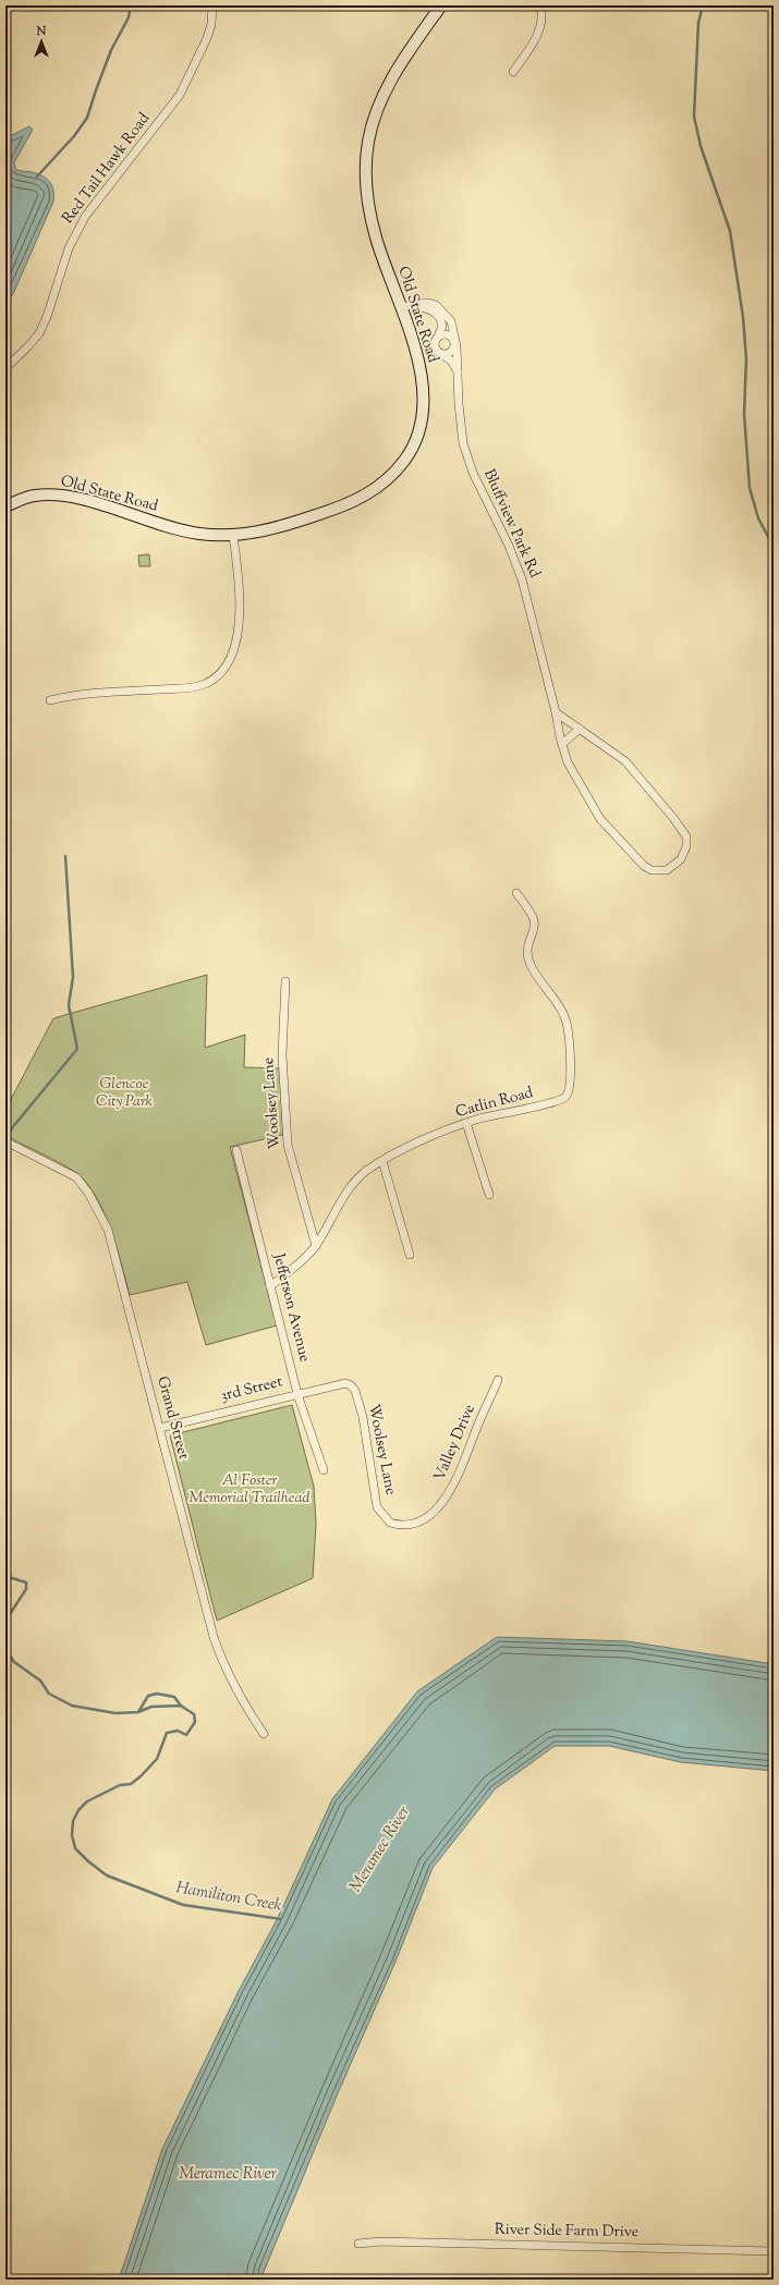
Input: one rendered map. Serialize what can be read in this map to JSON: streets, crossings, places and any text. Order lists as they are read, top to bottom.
{
  "streets": {
    "street": [
      "Red Tail Hawk Road",
      "Old State Road",
      "Bluffview Park Rd",
      "Woolsey Lane",
      "Catlin Road",
      "Jefferson Avenue",
      "3rd Street",
      "Grand Street",
      "Valley Drive",
      "River Side Farm Drive"
    ]
  },
  "crossings": [
    ["Old State Road", "Bluffview Park Rd"],
    ["Woolsey Lane", "Catlin Road"],
    ["Woolsey Lane", "3rd Street"],
    ["Woolsey Lane", "Valley Drive"],
    ["Catlin Road", "Jefferson Avenue"],
    ["Jefferson Avenue", "3rd Street"],
    ["3rd Street", "Grand Street"]
  ],
  "water": ["Meramec River", "Hamiliton Creek"],
  "parks": ["Glencoe City Park", "Al Foster Memorial Trailhead"],
  "north": "top"
}
